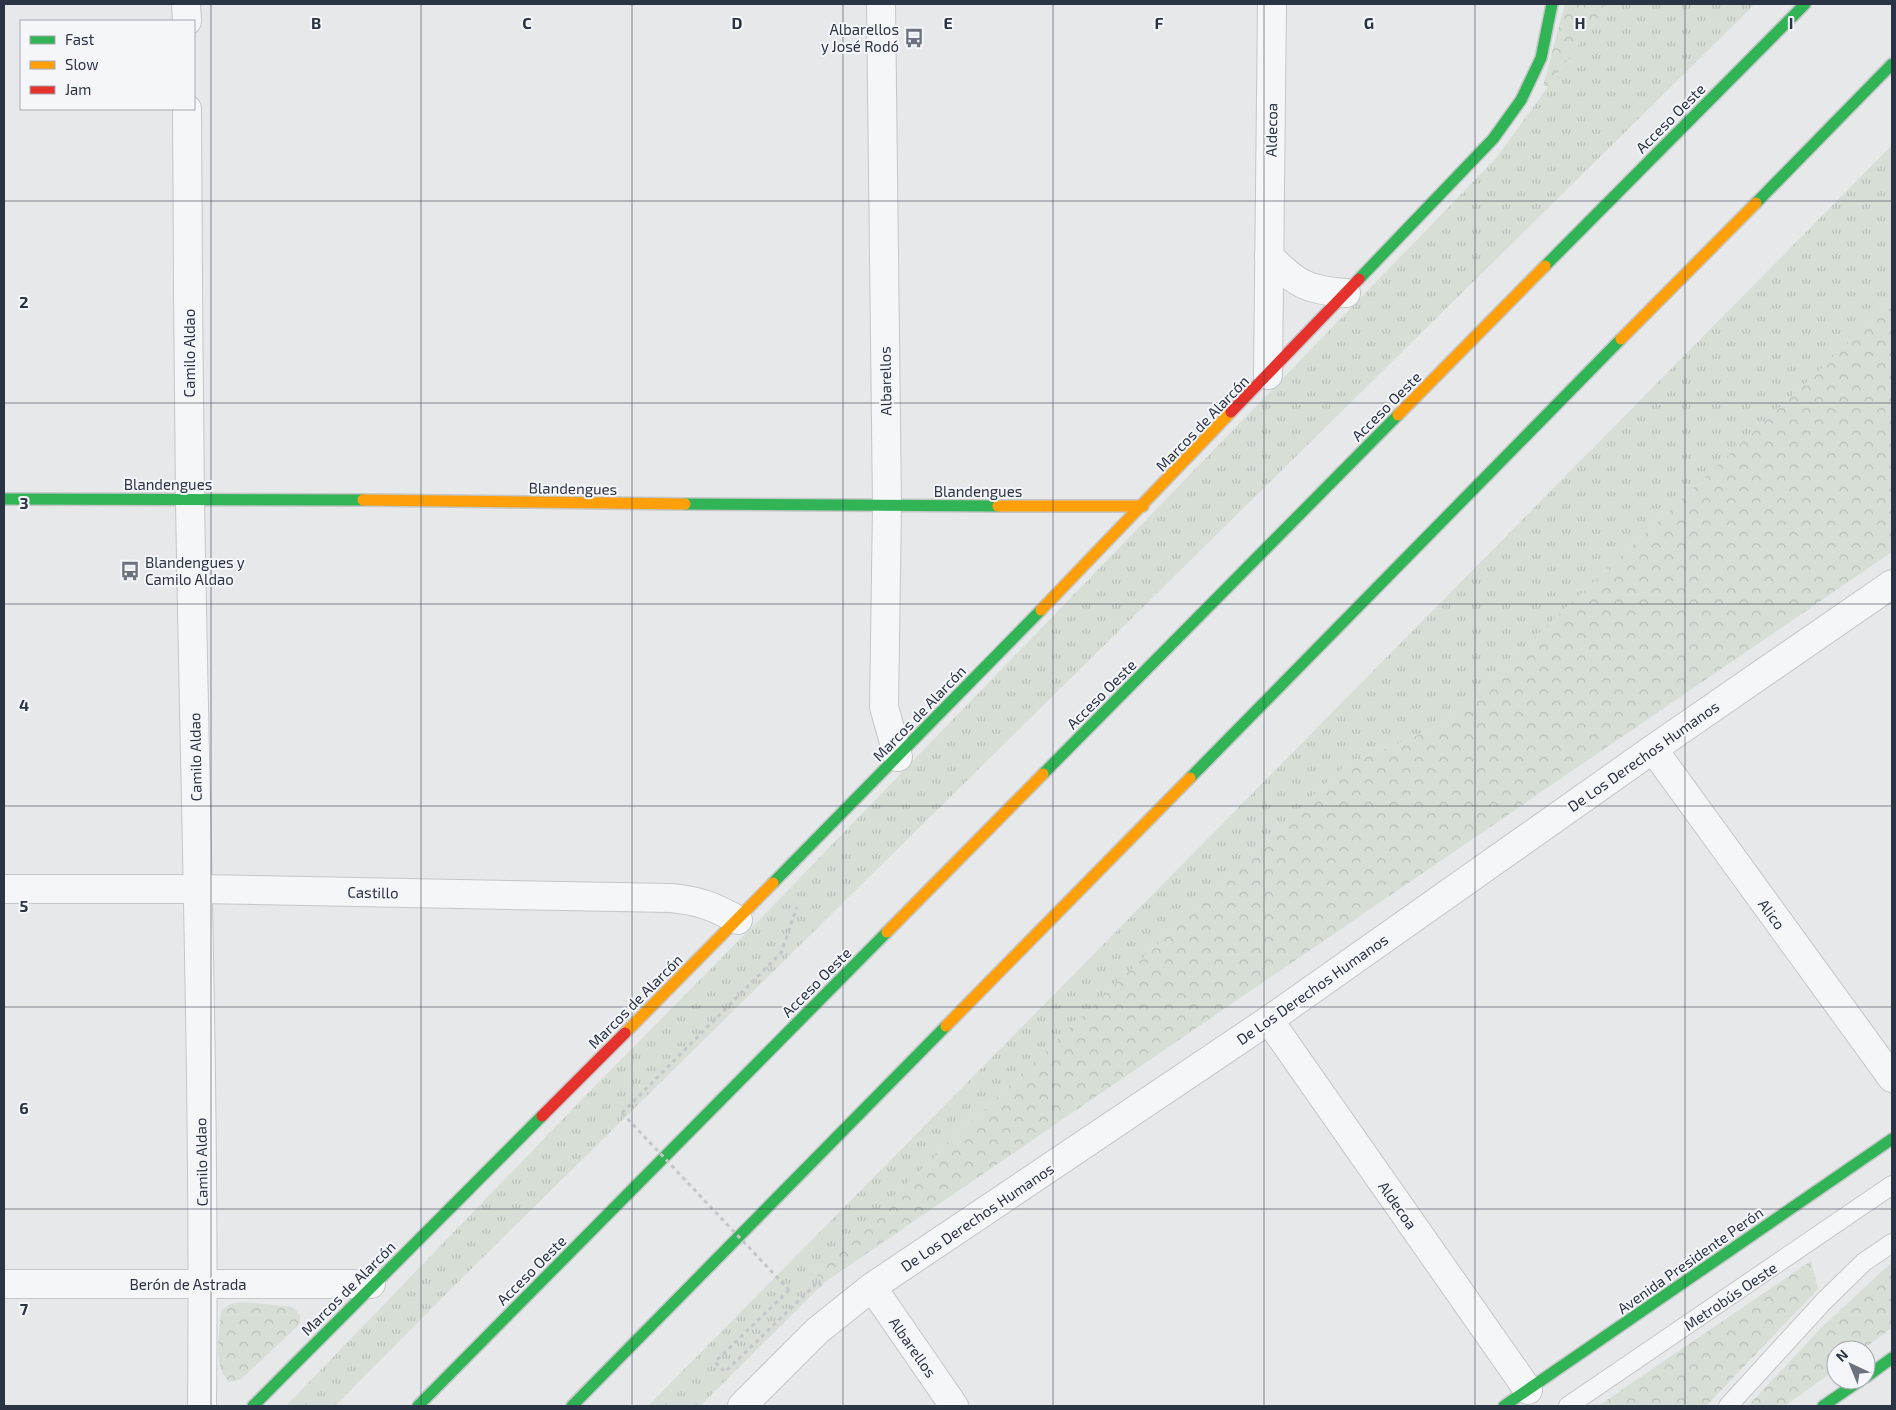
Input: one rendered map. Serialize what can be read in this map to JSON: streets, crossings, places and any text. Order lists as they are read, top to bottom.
{
  "streets": {
    "main road": [
      "Acceso Oeste",
      "Marcos de Alarcón",
      "Blandengues",
      "Avenida Presidente Perón"
    ],
    "street": [
      "Aldecoa",
      "Camilo Aldao",
      "Albarellos",
      "De Los Derechos Humanos",
      "Castillo",
      "Alico",
      "Berón de Astrada"
    ],
    "lane": ["Metrobús Oeste"]
  },
  "crossings": [
    ["Aldecoa", "Marcos de Alarcón"],
    ["Aldecoa", "De Los Derechos Humanos"],
    ["Aldecoa", "Avenida Presidente Perón"],
    ["Camilo Aldao", "Blandengues"],
    ["Camilo Aldao", "Castillo"],
    ["Camilo Aldao", "Berón de Astrada"],
    ["Albarellos", "Marcos de Alarcón"],
    ["Albarellos", "Blandengues"],
    ["Albarellos", "De Los Derechos Humanos"],
    ["Marcos de Alarcón", "Blandengues"],
    ["Marcos de Alarcón", "Castillo"],
    ["Marcos de Alarcón", "Berón de Astrada"],
    ["De Los Derechos Humanos", "Alico"]
  ],
  "places": {
    "bus stop": ["Albarellos y José Rodó", "Blandengues y Camilo Aldao"]
  },
  "legend": ["Fast", "Slow", "Jam"],
  "north": "top left",
  "grid": {
    "columns": [
      "B",
      "C",
      "D",
      "E",
      "F",
      "G",
      "H",
      "I"
    ],
    "rows": [
      "2",
      "3",
      "4",
      "5",
      "6",
      "7"
    ]
  }
}
